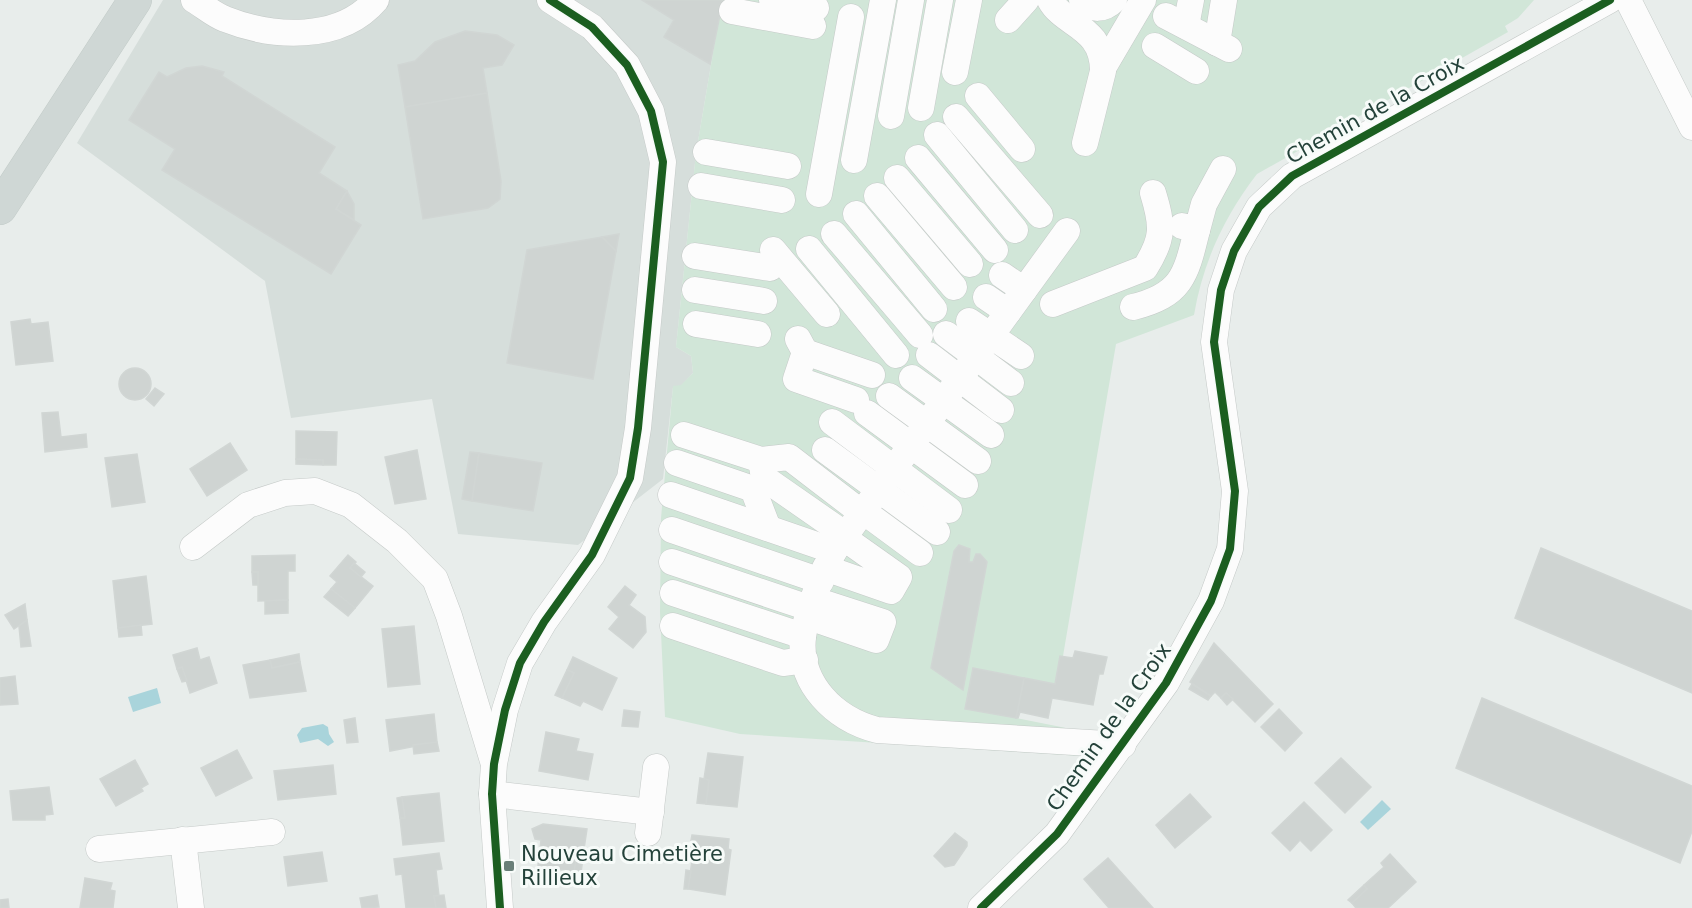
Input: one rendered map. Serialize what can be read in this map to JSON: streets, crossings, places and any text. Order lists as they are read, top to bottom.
{
  "streets": {
    "street": ["Chemin de la Croix"]
  },
  "places": {
    "transit": ["Nouveau Cimetière Rillieux"]
  }
}
